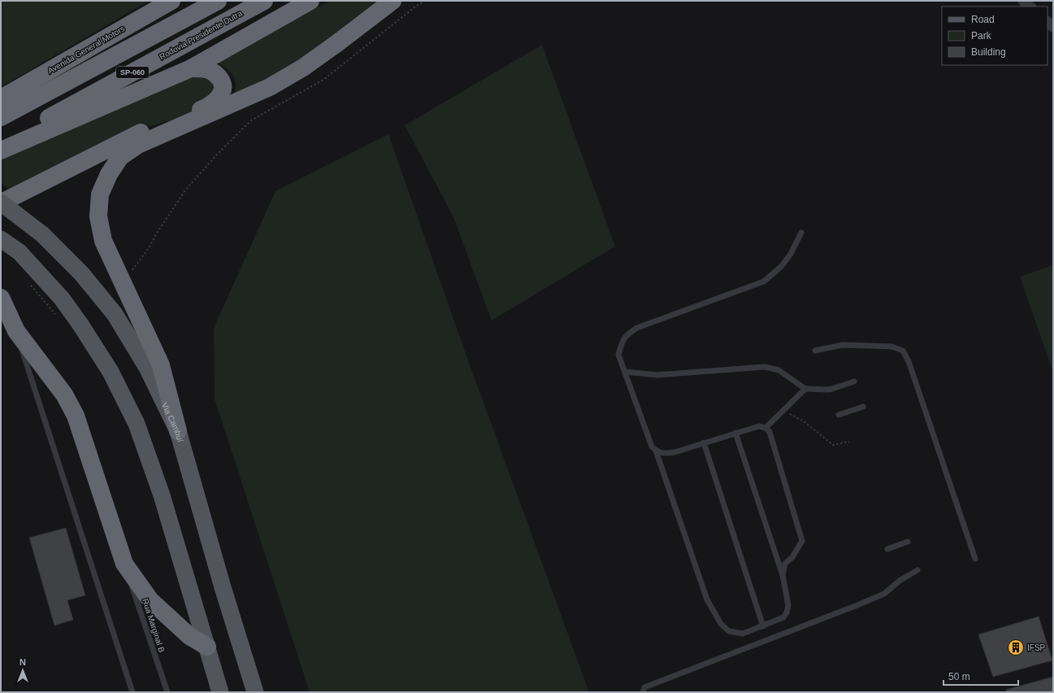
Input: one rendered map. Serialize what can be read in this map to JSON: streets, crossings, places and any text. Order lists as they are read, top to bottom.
{
  "streets": {
    "highway": ["Rodovia Presidente Dutra", "Avenida General Motors", "SP-060"],
    "main road": ["Via Cambuí"],
    "lane": ["Rua Marginal B"]
  },
  "places": {
    "building": ["IFSP"]
  },
  "legend": ["Road", "Park", "Building"],
  "scale_bar": "50 m",
  "north": "top"
}
